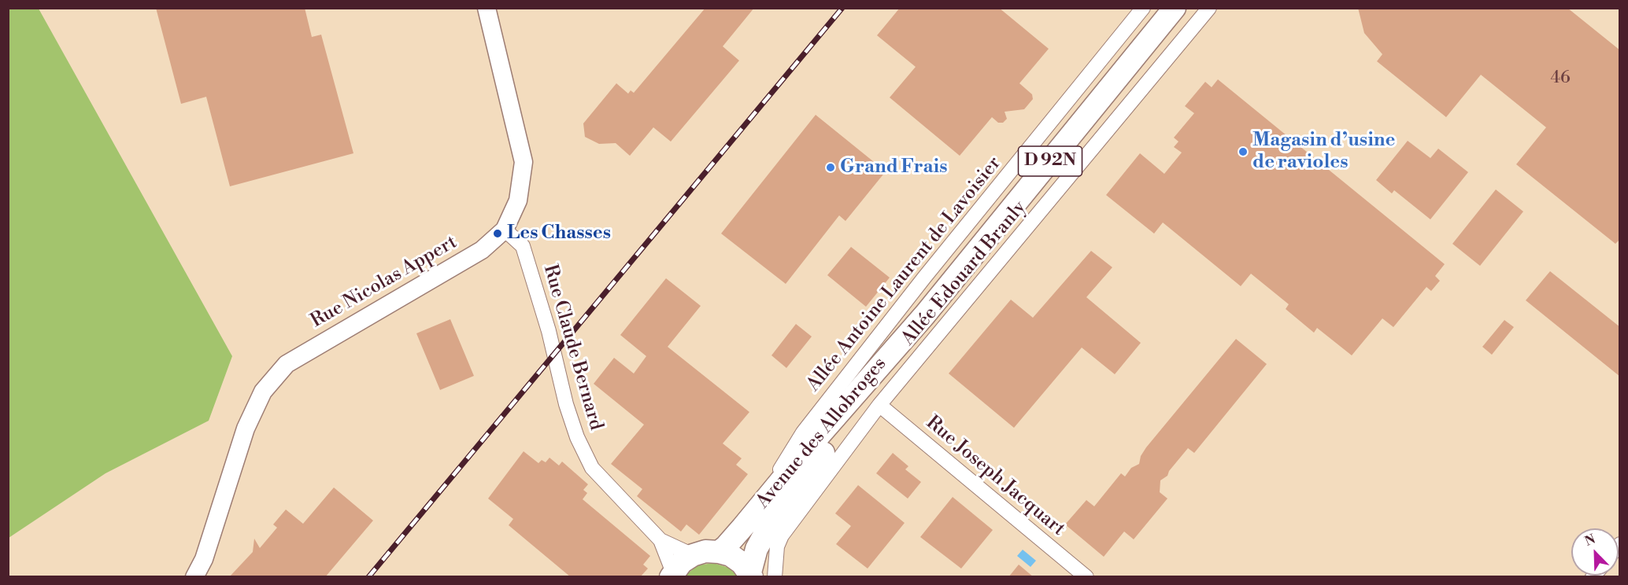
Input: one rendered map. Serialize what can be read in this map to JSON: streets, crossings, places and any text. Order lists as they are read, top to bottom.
{
  "streets": {
    "main road": ["D 92N", "Avenue des Allobroges"],
    "street": [
      "Allée Edouard Branly",
      "Allée Antoine Laurent de Lavoisier",
      "Rue Nicolas Appert",
      "Rue Claude Bernard",
      "Rue Joseph Jacquart"
    ]
  },
  "crossings": [
    ["Allée Edouard Branly", "Rue Joseph Jacquart"],
    ["Allée Antoine Laurent de Lavoisier", "Avenue des Allobroges"],
    ["Rue Nicolas Appert", "Rue Claude Bernard"]
  ],
  "places": ["Magasin d’usine de ravioles", "Grand Frais", "Les Chasses"],
  "house_numbers": ["46"],
  "north": "top left"
}
